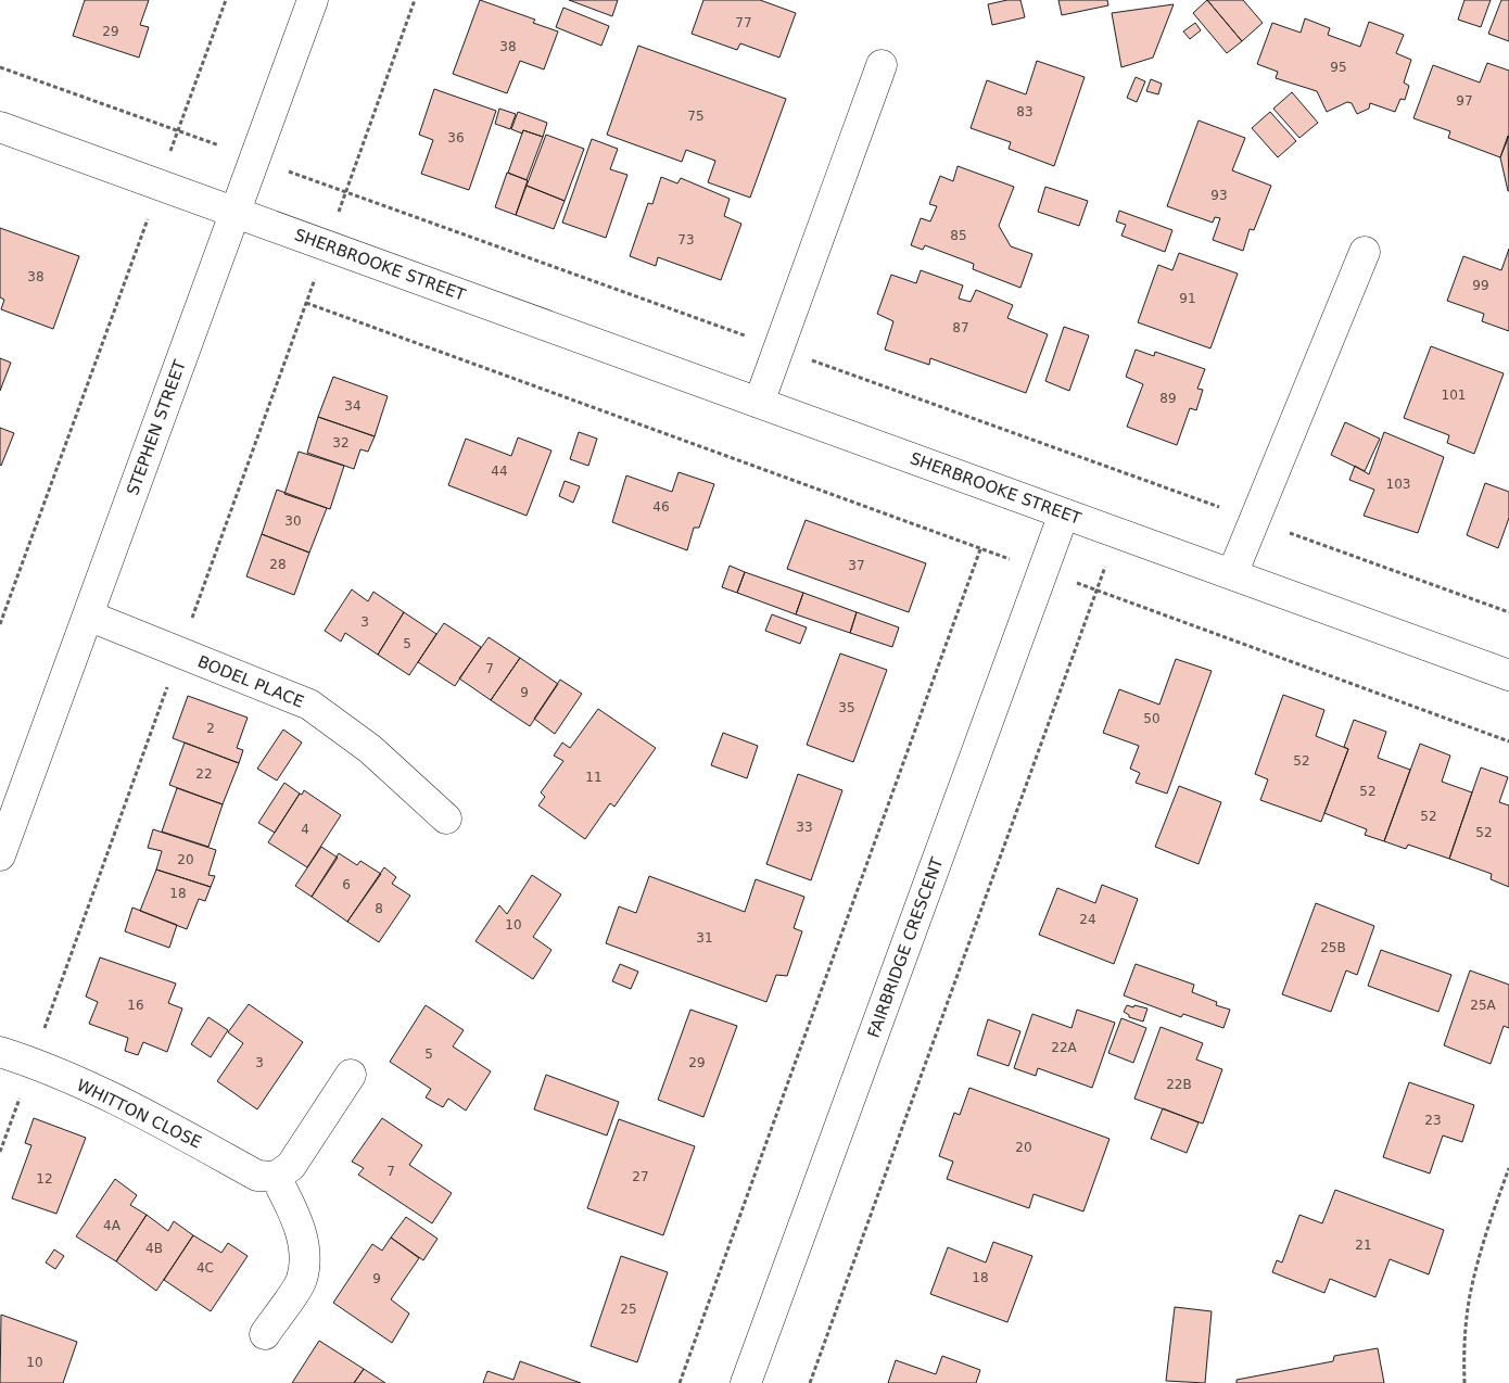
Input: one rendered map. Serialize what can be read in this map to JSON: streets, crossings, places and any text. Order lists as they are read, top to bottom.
{
  "streets": {
    "street": [
      "SHERBROOKE STREET",
      "STEPHEN STREET",
      "BODEL PLACE",
      "FAIRBRIDGE CRESCENT",
      "WHITTON CLOSE"
    ]
  },
  "crossings": [
    ["SHERBROOKE STREET", "STEPHEN STREET"],
    ["SHERBROOKE STREET", "FAIRBRIDGE CRESCENT"],
    ["STEPHEN STREET", "BODEL PLACE"]
  ],
  "house_numbers": [
    "77",
    "29",
    "38",
    "95",
    "97",
    "83",
    "75",
    "36",
    "93",
    "85",
    "73",
    "38",
    "99",
    "91",
    "87",
    "101",
    "89",
    "34",
    "32",
    "44",
    "103",
    "46",
    "30",
    "28",
    "37",
    "3",
    "5",
    "7",
    "9",
    "35",
    "50",
    "2",
    "52",
    "22",
    "11",
    "52",
    "52",
    "33",
    "4",
    "52",
    "20",
    "6",
    "18",
    "8",
    "24",
    "10",
    "31",
    "25B",
    "16",
    "25A",
    "22A",
    "5",
    "3",
    "29",
    "22B",
    "23",
    "20",
    "7",
    "27",
    "12",
    "4A",
    "21",
    "4B",
    "4C",
    "18",
    "9",
    "25",
    "10"
  ]
}
